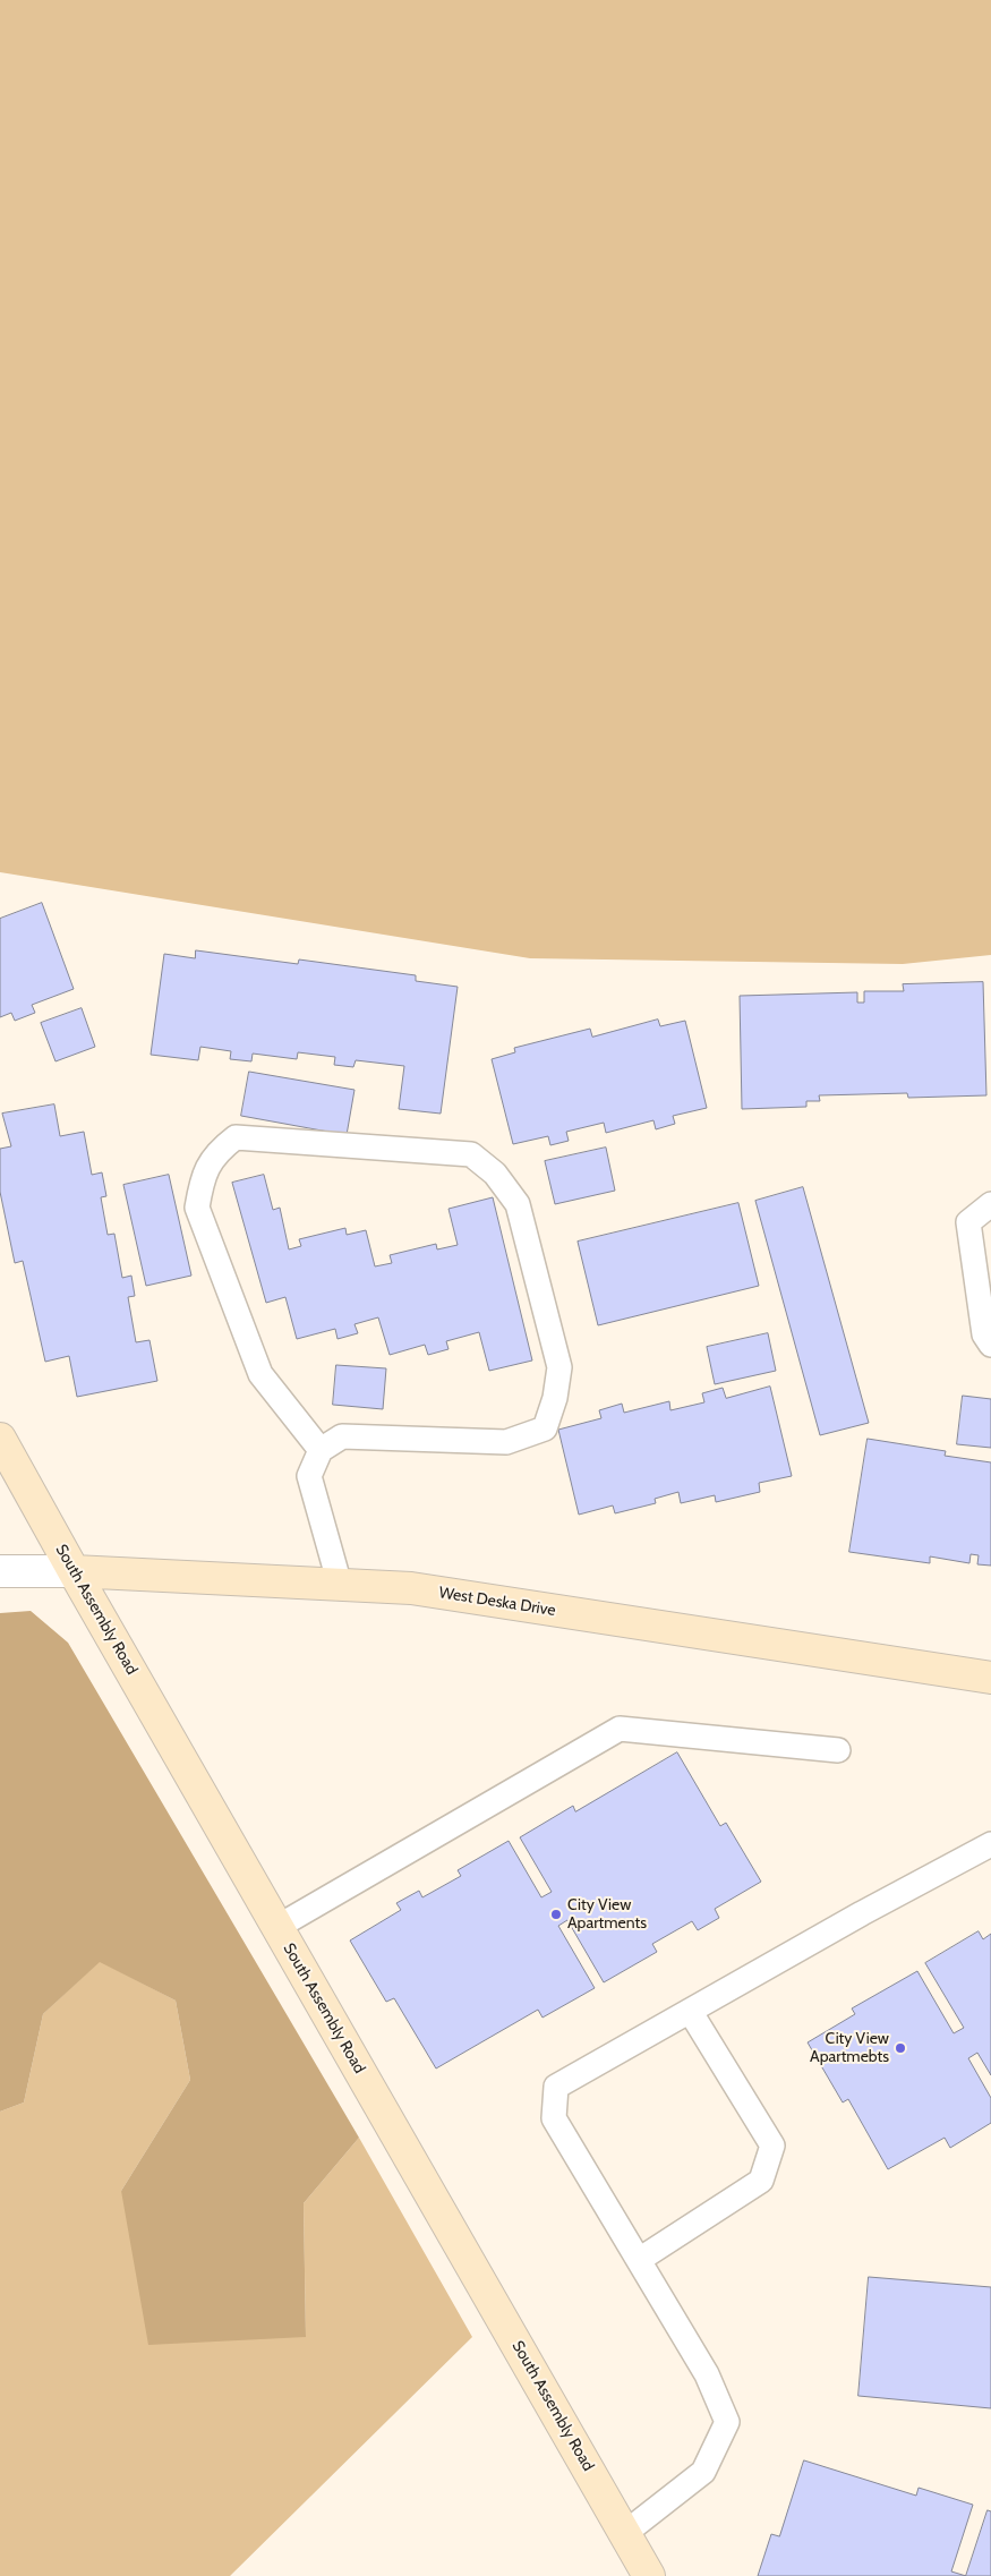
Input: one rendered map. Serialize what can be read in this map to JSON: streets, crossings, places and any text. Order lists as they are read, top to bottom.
{
  "streets": {
    "street": ["West Deska Drive", "South Assembly Road"]
  },
  "crossings": [
    ["West Deska Drive", "South Assembly Road"]
  ],
  "places": ["City View Apartments", "City View Apartmebts"]
}
